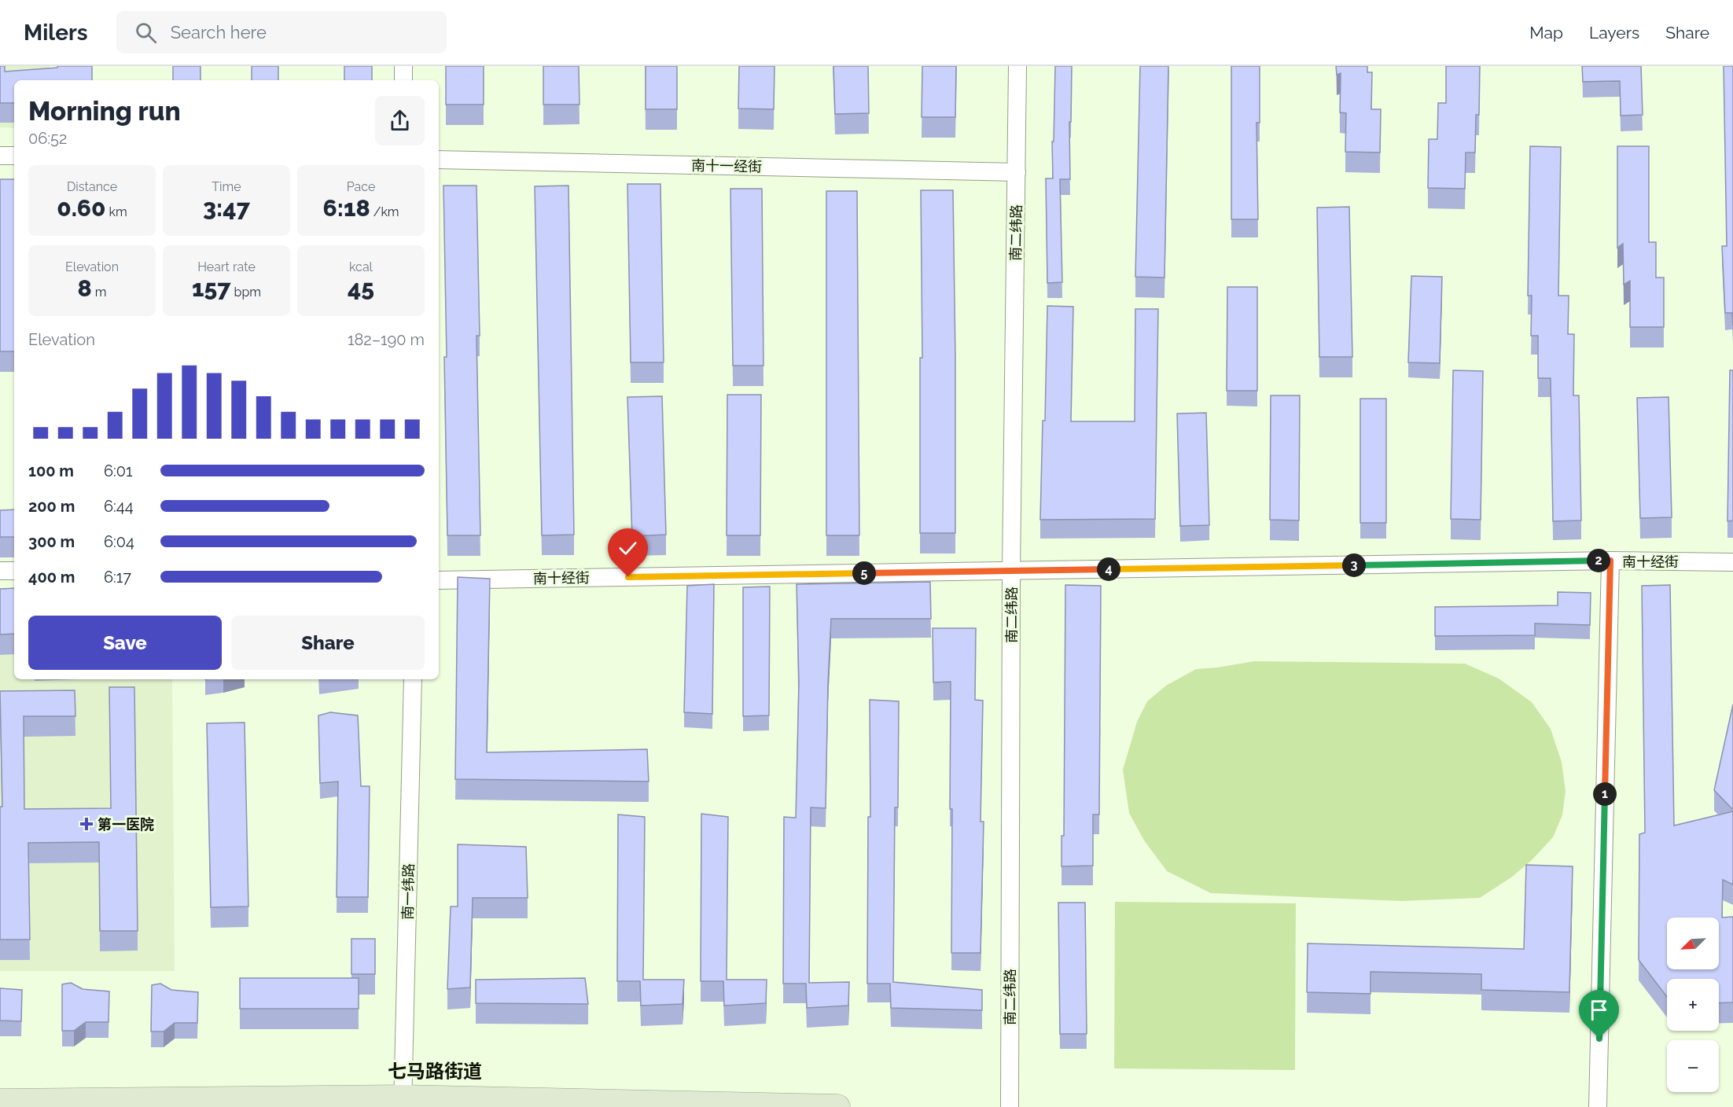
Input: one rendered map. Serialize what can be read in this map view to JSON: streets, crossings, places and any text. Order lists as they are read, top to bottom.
{
  "streets": {
    "street": [
      "南十一经街",
      "南二纬路",
      "南十经街",
      "南一纬路"
    ]
  },
  "crossings": [
    ["南十一经街", "南二纬路"],
    ["南二纬路", "南十经街"]
  ],
  "districts": ["七马路街道"],
  "places": {
    "health": ["第一医院"]
  },
  "north": "bottom left",
  "page": {
    "header": "Milers",
    "search": "Search here",
    "nav": ["Map", "Layers", "Share"],
    "heading": ["Morning run", "06:52"],
    "stats": [
      ["Distance", "0.60 km"],
      ["Time", "3:47"],
      ["Pace", "6:18 /km"],
      ["Elevation", "8 m"],
      ["Heart rate", "157 bpm"],
      ["kcal", "45"]
    ],
    "chart": ["Elevation", "182–190 m"],
    "list": [
      {
        "name": "100 m",
        "note": "6:01"
      },
      {
        "name": "200 m",
        "note": "6:44"
      },
      {
        "name": "300 m",
        "note": "6:04"
      },
      {
        "name": "400 m",
        "note": "6:17"
      }
    ],
    "pins": [
      "2",
      "3",
      "4",
      "5",
      "1"
    ],
    "buttons": ["Save", "Share"],
    "map_buttons": ["+", "−"]
  }
}
